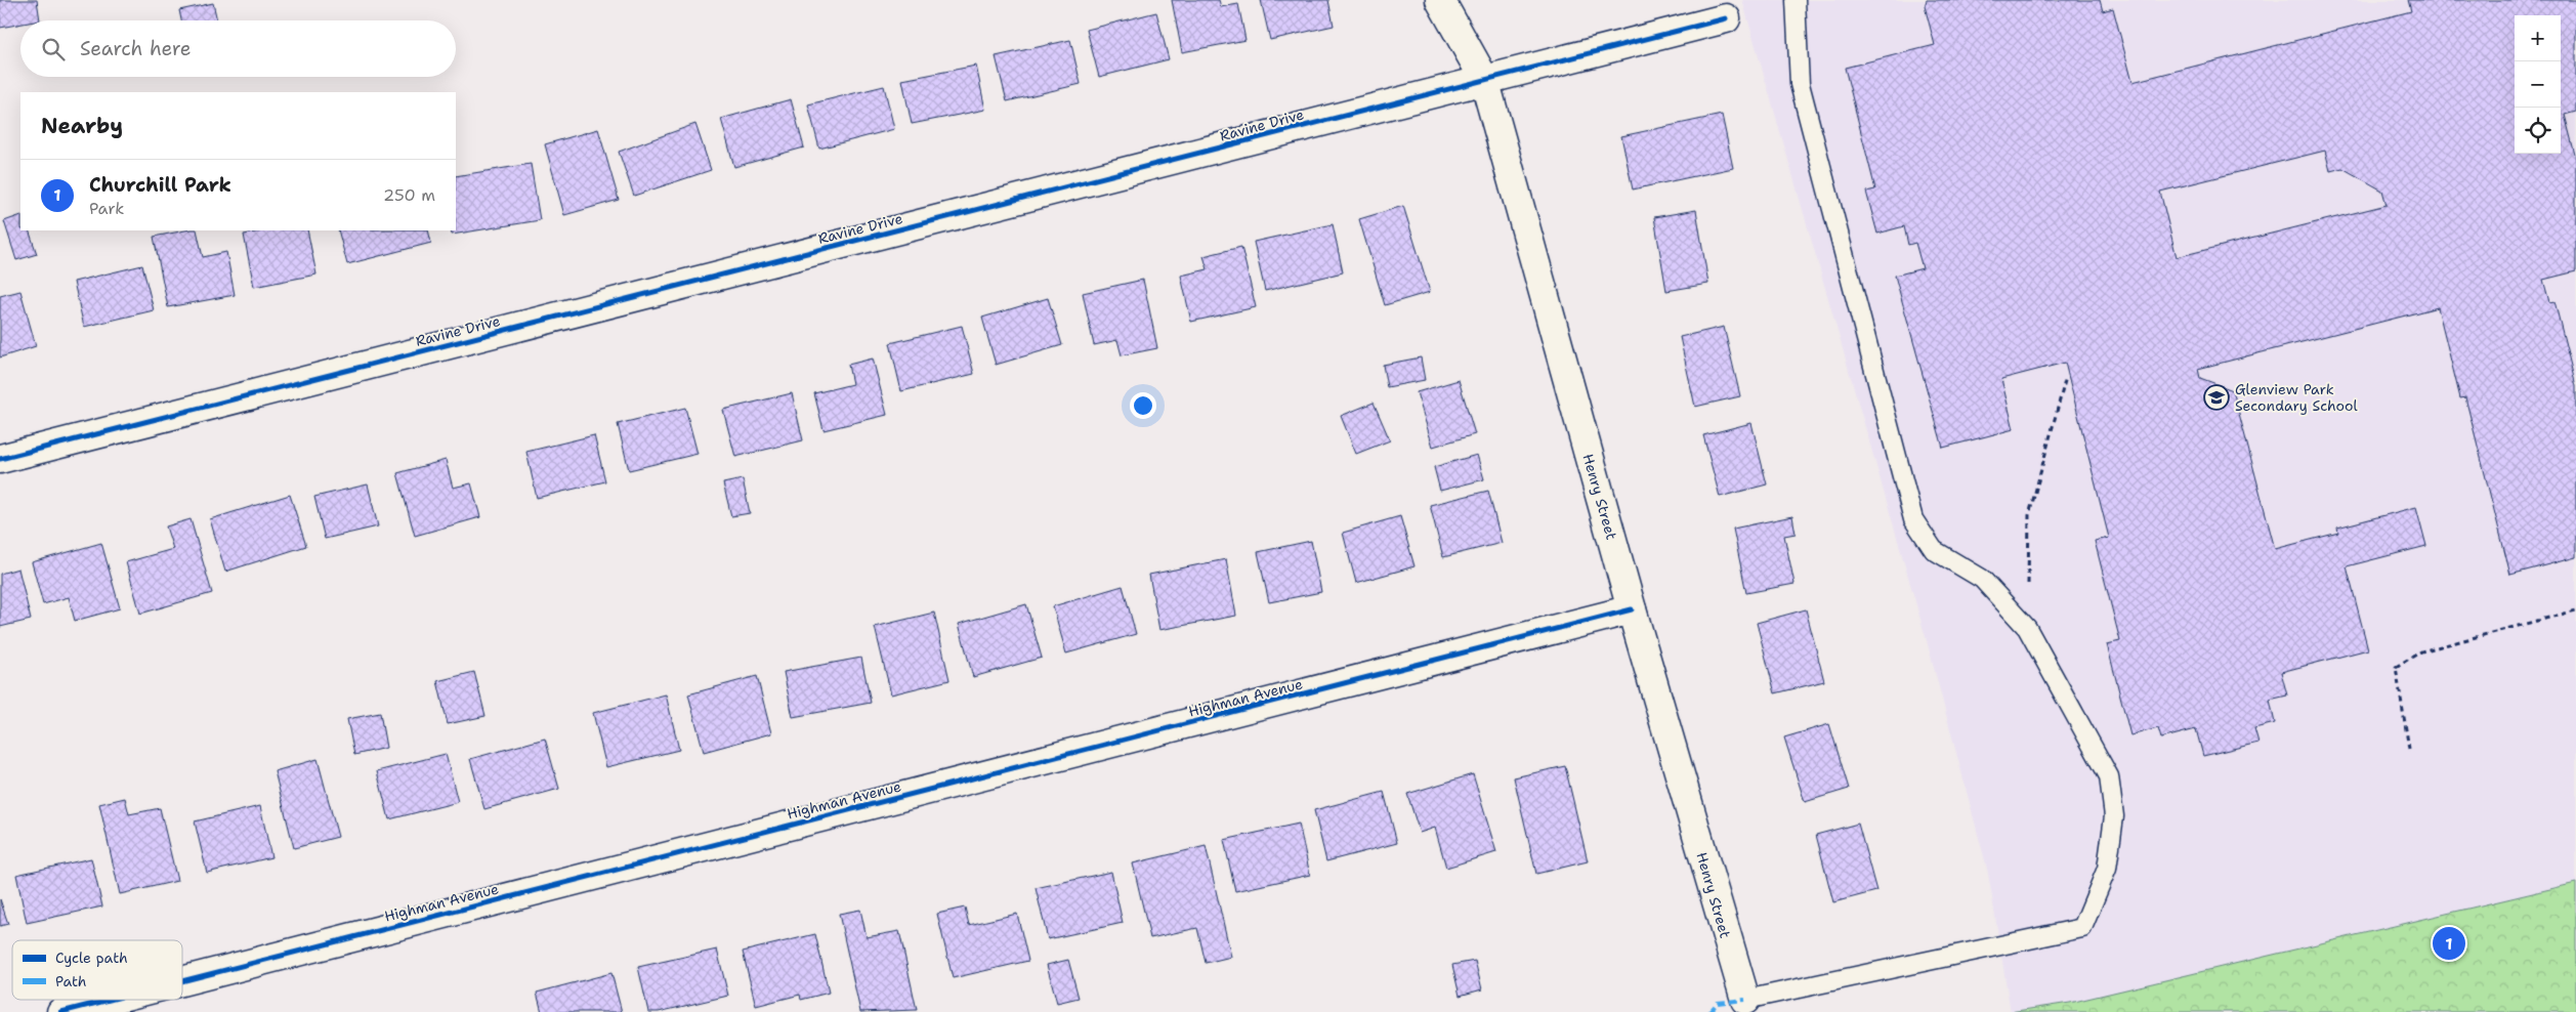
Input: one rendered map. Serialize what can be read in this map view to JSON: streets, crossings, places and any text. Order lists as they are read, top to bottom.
{
  "streets": {
    "street": ["Ravine Drive", "Henry Street", "Highman Avenue"]
  },
  "crossings": [
    ["Ravine Drive", "Henry Street"],
    ["Henry Street", "Highman Avenue"]
  ],
  "places": {
    "school or university": ["Glenview Park Secondary School"]
  },
  "legend": ["Cycle path", "Path"],
  "page": {
    "map_buttons": ["+", "−"],
    "search": "Search here",
    "heading": "Nearby",
    "list": [
      {
        "mark": "1",
        "name": "Churchill Park",
        "note": "Park",
        "value": "250 m"
      }
    ],
    "pins": "1"
  }
}
